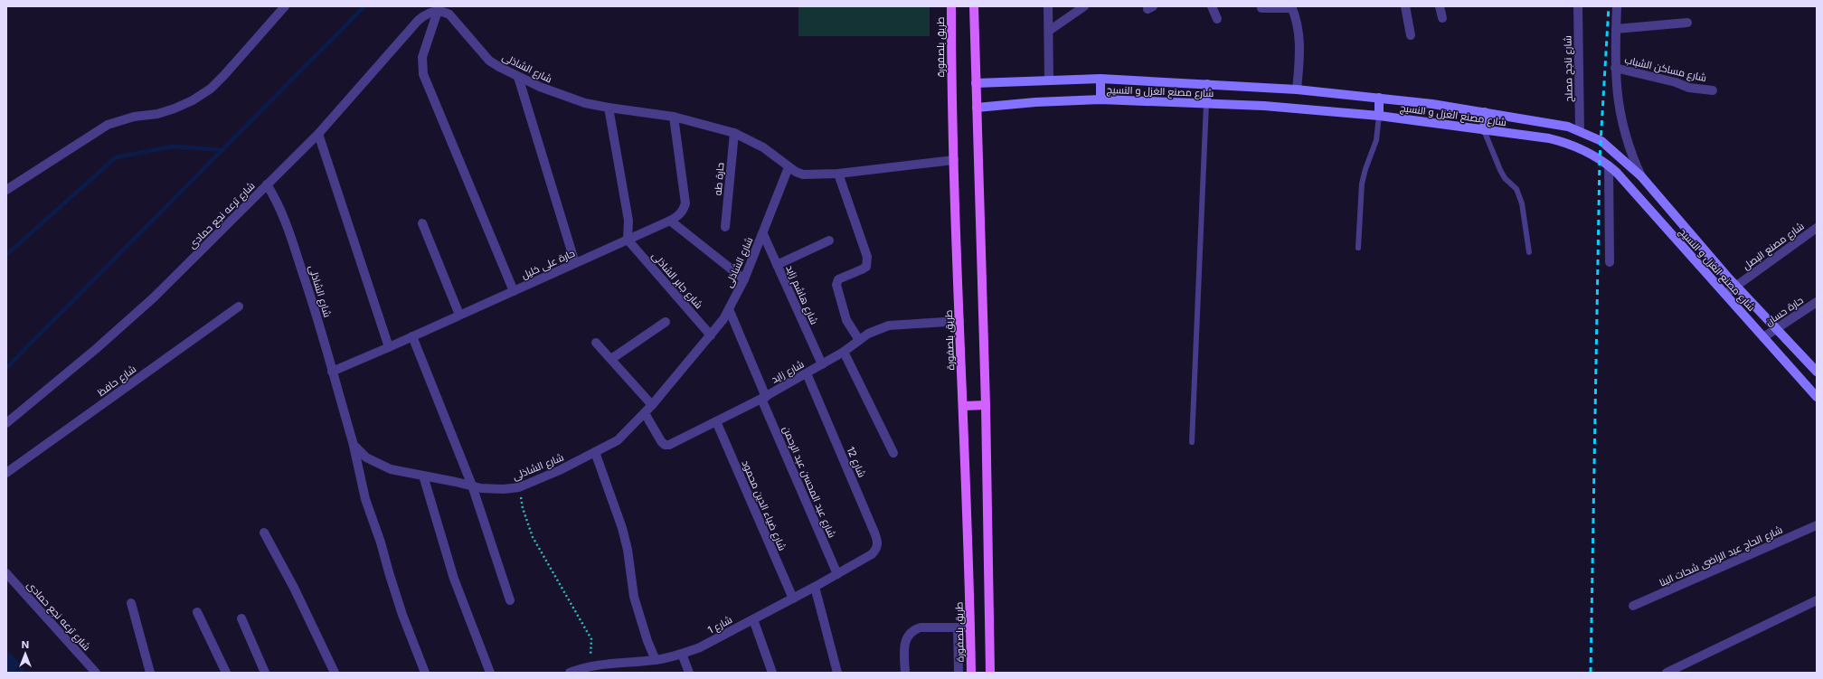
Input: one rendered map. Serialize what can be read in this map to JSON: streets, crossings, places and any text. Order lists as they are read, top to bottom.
{
  "streets": {
    "main road": ["طريق بلصفورة", "شارع مصنع الغزل و النسيج"],
    "street": [
      "شارع الشاذلى",
      "شارع ناجح مصلح",
      "شارع مساكن الشباب",
      "حارة طه",
      "شارع ترعه نجع حمادى",
      "شارع مصنع البصل",
      "حارة على خليل",
      "شارع جابر الشاذلى",
      "شارع هاشم زايد",
      "حارة حسان",
      "شارع زايد",
      "شارع حافظ",
      "شارع 12",
      "شارع عبد المحسن عبد الرحمن",
      "شارع ضياء الدين محمود",
      "شارع الحاج عبد الراضى شحات البنا",
      "شارع 1"
    ]
  },
  "crossings": [
    ["طريق بلصفورة", "شارع الشاذلى"],
    ["طريق بلصفورة", "شارع زايد"],
    ["شارع الشاذلى", "حارة طه"],
    ["شارع الشاذلى", "شارع ترعه نجع حمادى"],
    ["شارع الشاذلى", "حارة على خليل"],
    ["شارع الشاذلى", "شارع جابر الشاذلى"],
    ["شارع الشاذلى", "شارع هاشم زايد"],
    ["شارع الشاذلى", "شارع زايد"],
    ["شارع الشاذلى", "شارع عبد المحسن عبد الرحمن"],
    ["شارع ناجح مصلح", "شارع مصنع الغزل و النسيج"],
    ["شارع مصنع الغزل و النسيج", "شارع مصنع البصل"],
    ["شارع مصنع الغزل و النسيج", "حارة حسان"],
    ["حارة على خليل", "شارع جابر الشاذلى"],
    ["شارع هاشم زايد", "شارع زايد"],
    ["شارع زايد", "شارع 12"],
    ["شارع زايد", "شارع عبد المحسن عبد الرحمن"],
    ["شارع زايد", "شارع ضياء الدين محمود"],
    ["شارع 12", "شارع 1"],
    ["شارع عبد المحسن عبد الرحمن", "شارع 1"],
    ["شارع ضياء الدين محمود", "شارع 1"]
  ],
  "north": "top"
}
